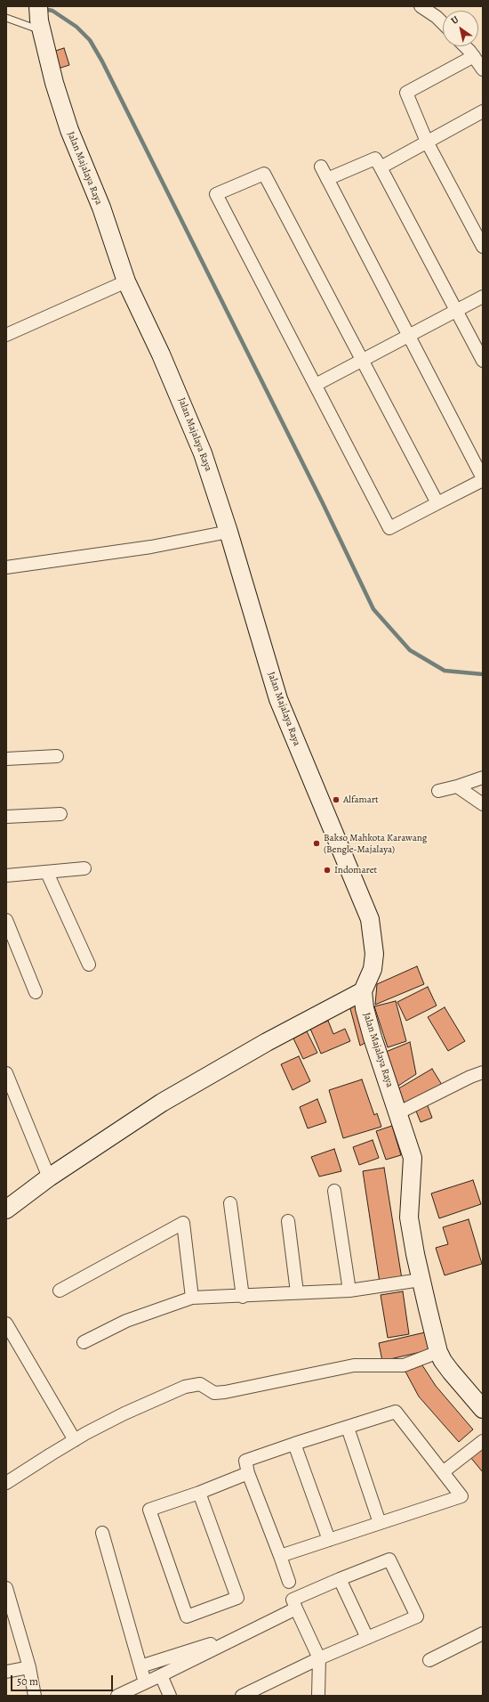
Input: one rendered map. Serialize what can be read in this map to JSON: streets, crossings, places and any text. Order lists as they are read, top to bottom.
{
  "streets": {
    "street": ["Jalan Majalaya Raya"]
  },
  "places": ["Alfamart", "Bakso Mahkota Karawang (Bengle-Majalaya)", "Indomaret"],
  "scale_bar": "50 m",
  "north": "top left"
}
